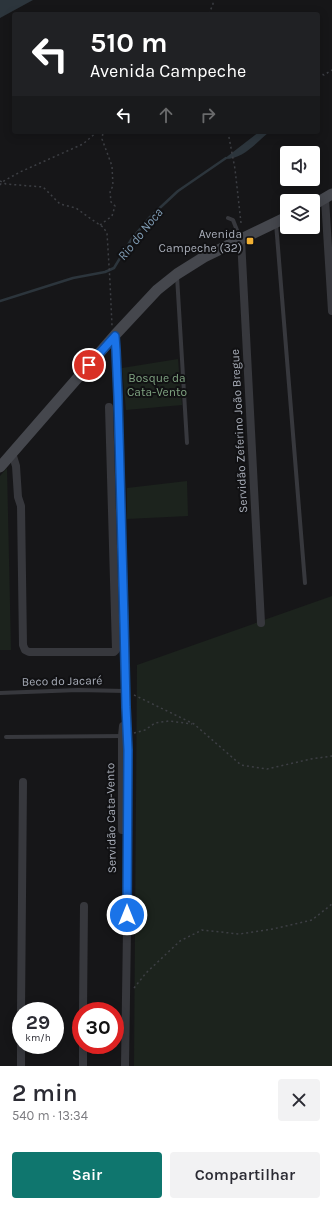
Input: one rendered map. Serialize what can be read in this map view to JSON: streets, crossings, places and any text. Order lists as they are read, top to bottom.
{
  "streets": {
    "street": ["Servidão Zeferino João Bregue", "Servidão Cata-Vento"],
    "lane": ["Beco do Jacaré"]
  },
  "crossings": [
    ["Beco do Jacaré", "Servidão Cata-Vento"]
  ],
  "water": ["Rio do Noca"],
  "parks": ["Bosque da Cata-Vento"],
  "places": {
    "transit": ["Avenida Campeche (32)"]
  },
  "page": {
    "turn": ["510 m", "Avenida Campeche"],
    "speed": "29 km/h",
    "limit": "30",
    "heading": ["2 min", "540 m · 13:34"],
    "buttons": ["Sair", "Compartilhar"]
  }
}
